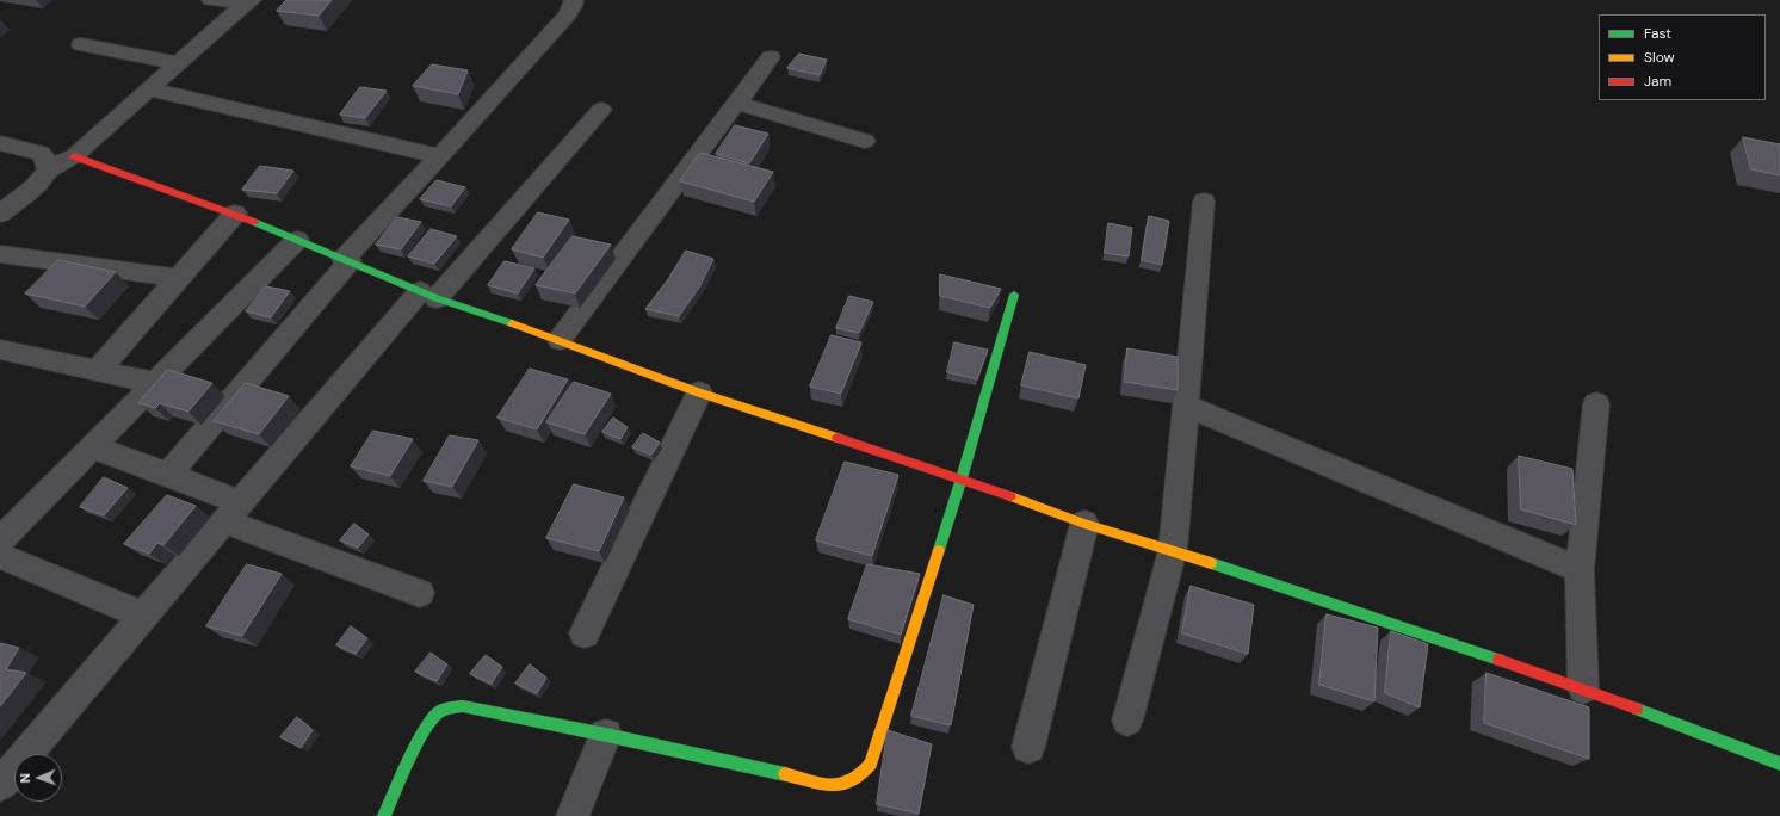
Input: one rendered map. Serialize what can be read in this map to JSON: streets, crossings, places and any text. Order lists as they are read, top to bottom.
{
  "legend": ["Fast", "Slow", "Jam"],
  "north": "left"
}
